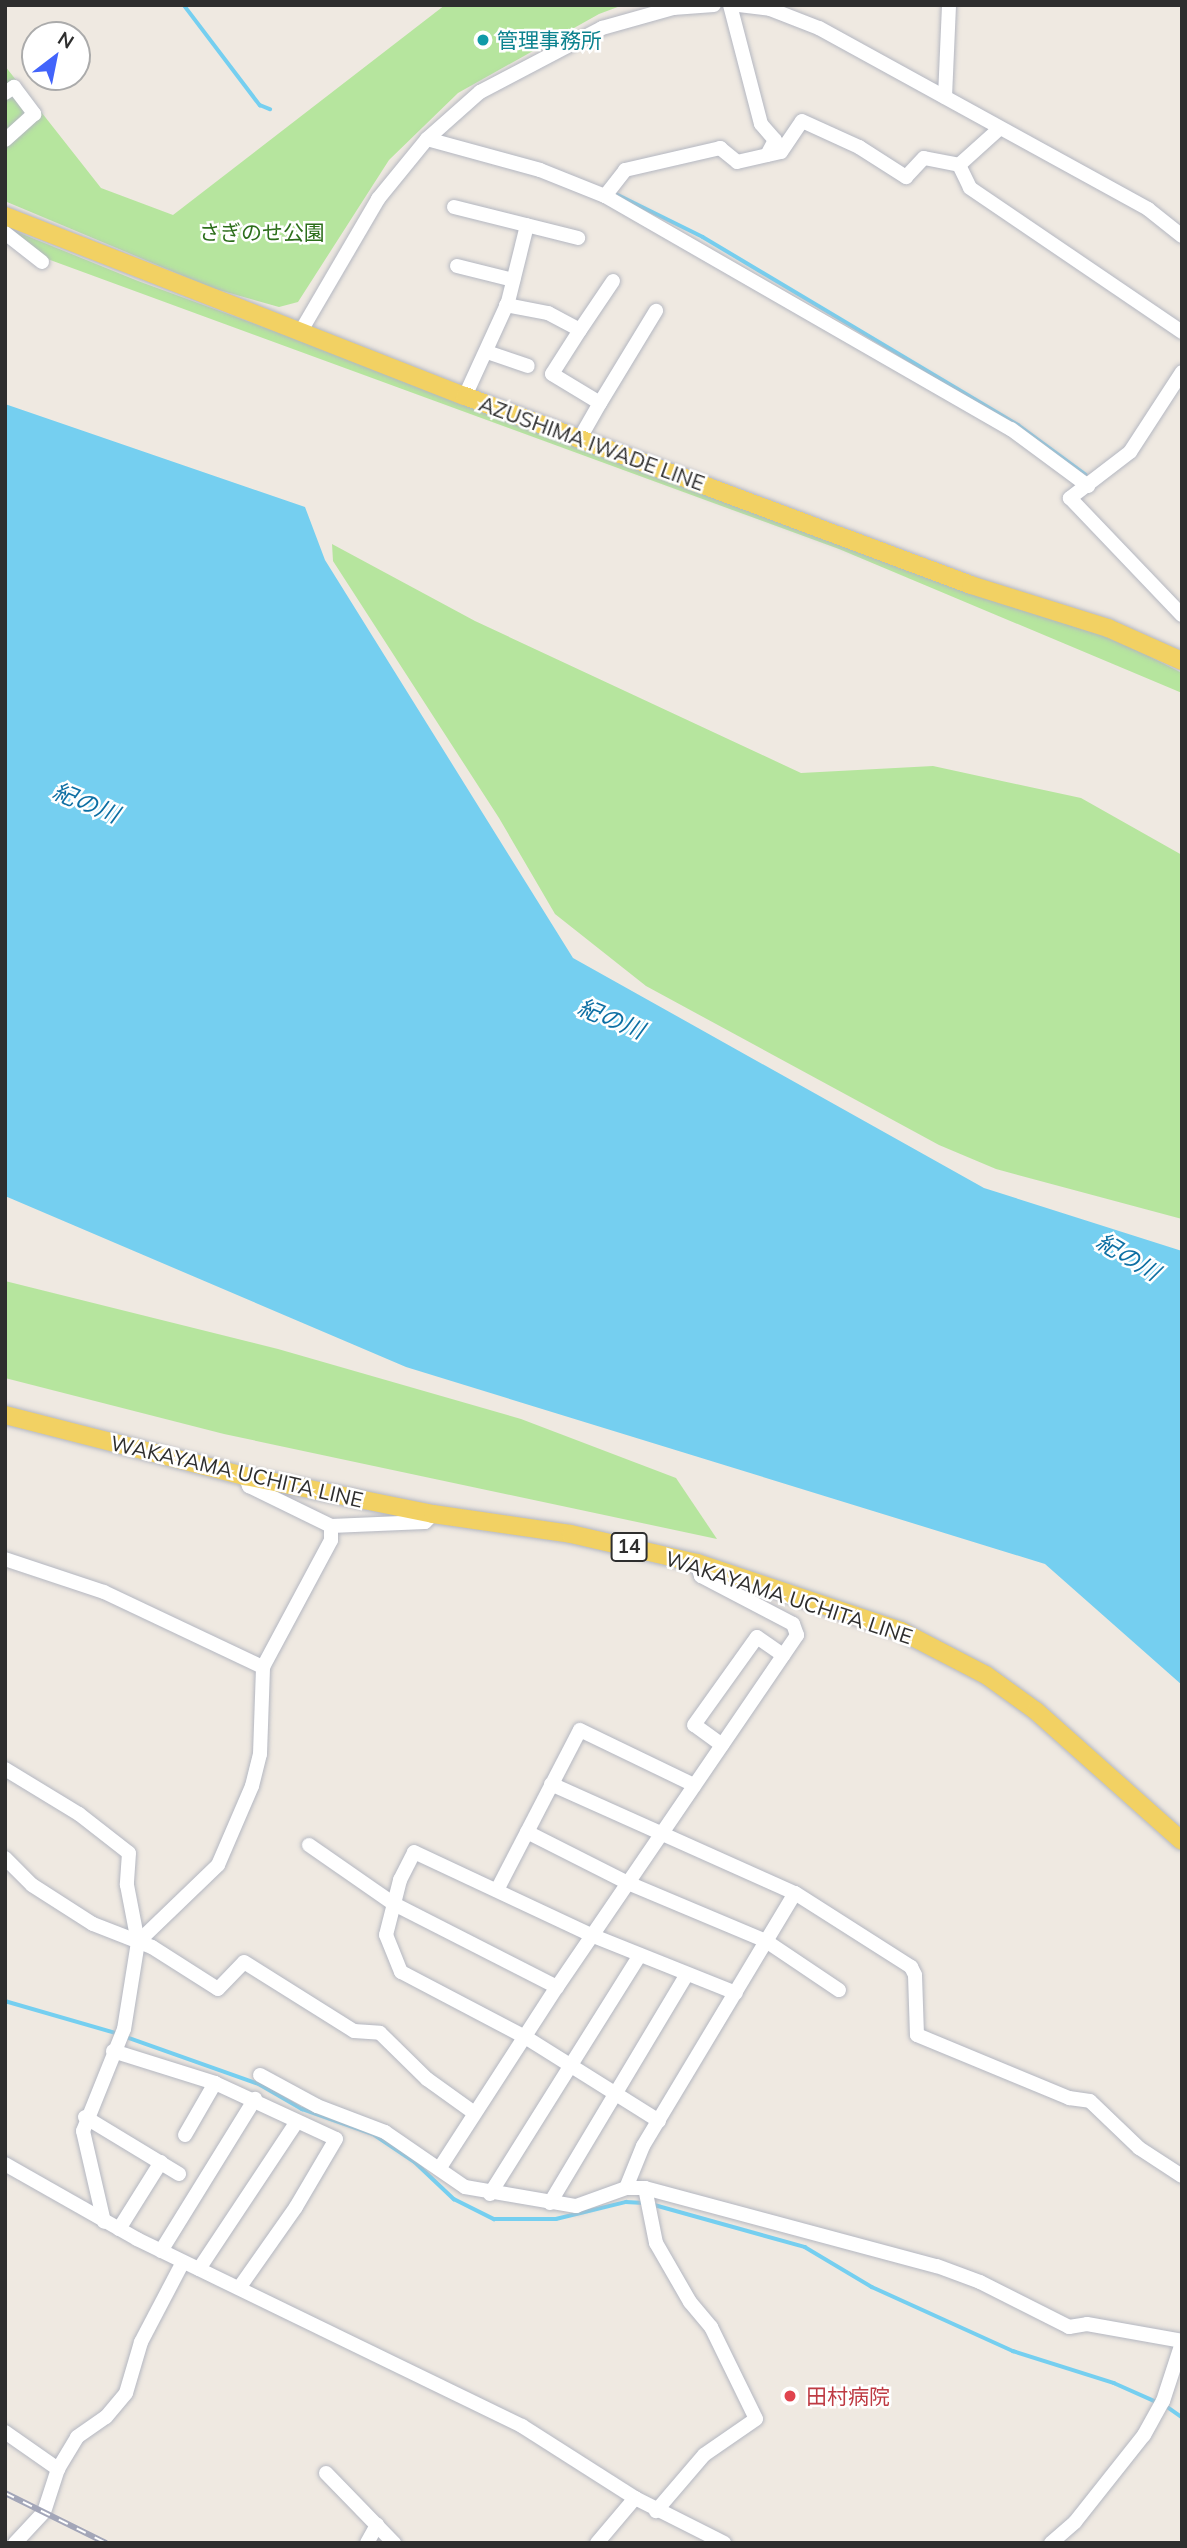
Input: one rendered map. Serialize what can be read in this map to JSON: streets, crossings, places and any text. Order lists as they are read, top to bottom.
{
  "streets": {
    "main road": ["AZUSHIMA IWADE LINE", "WAKAYAMA UCHITA LINE", "14"]
  },
  "water": ["紀の川"],
  "parks": ["さぎのせ公園"],
  "places": ["管理事務所", "田村病院"],
  "north": "top right"
}
